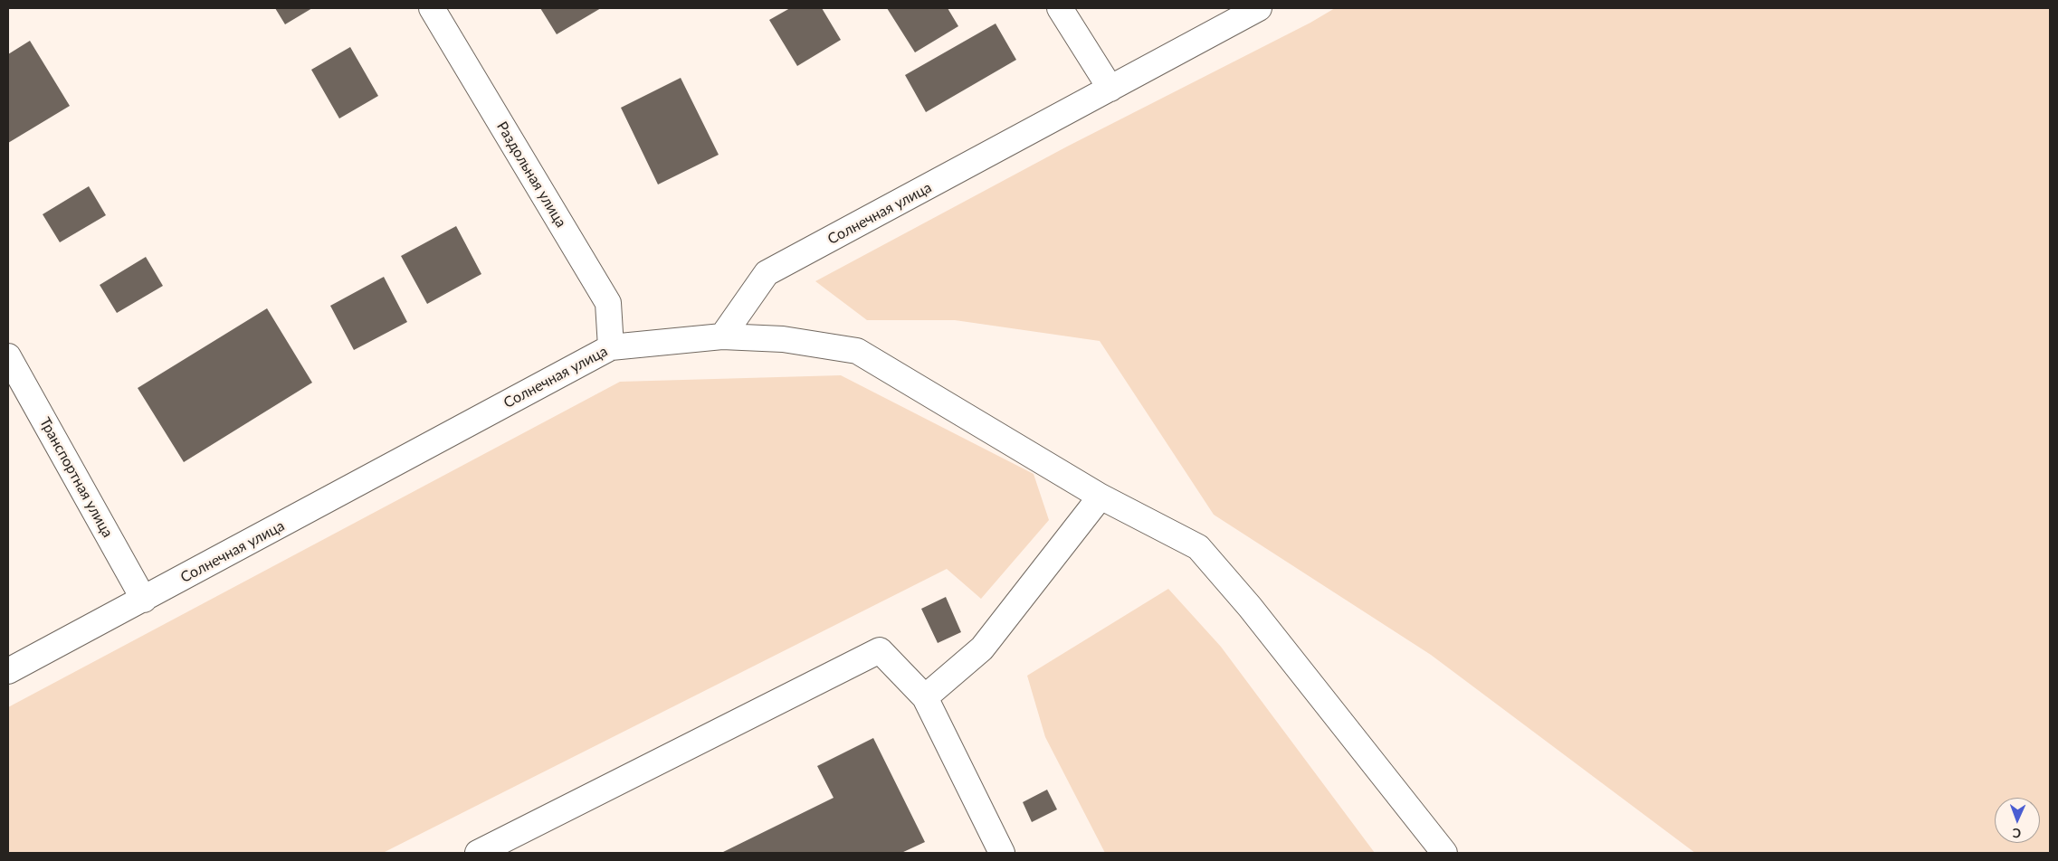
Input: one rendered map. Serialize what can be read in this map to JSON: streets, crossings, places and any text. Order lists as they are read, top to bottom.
{
  "streets": {
    "street": ["Раздольная улица", "Солнечная улица", "Транспортная улица"]
  },
  "crossings": [
    ["Раздольная улица", "Солнечная улица"],
    ["Солнечная улица", "Транспортная улица"]
  ],
  "north": "bottom"
}
